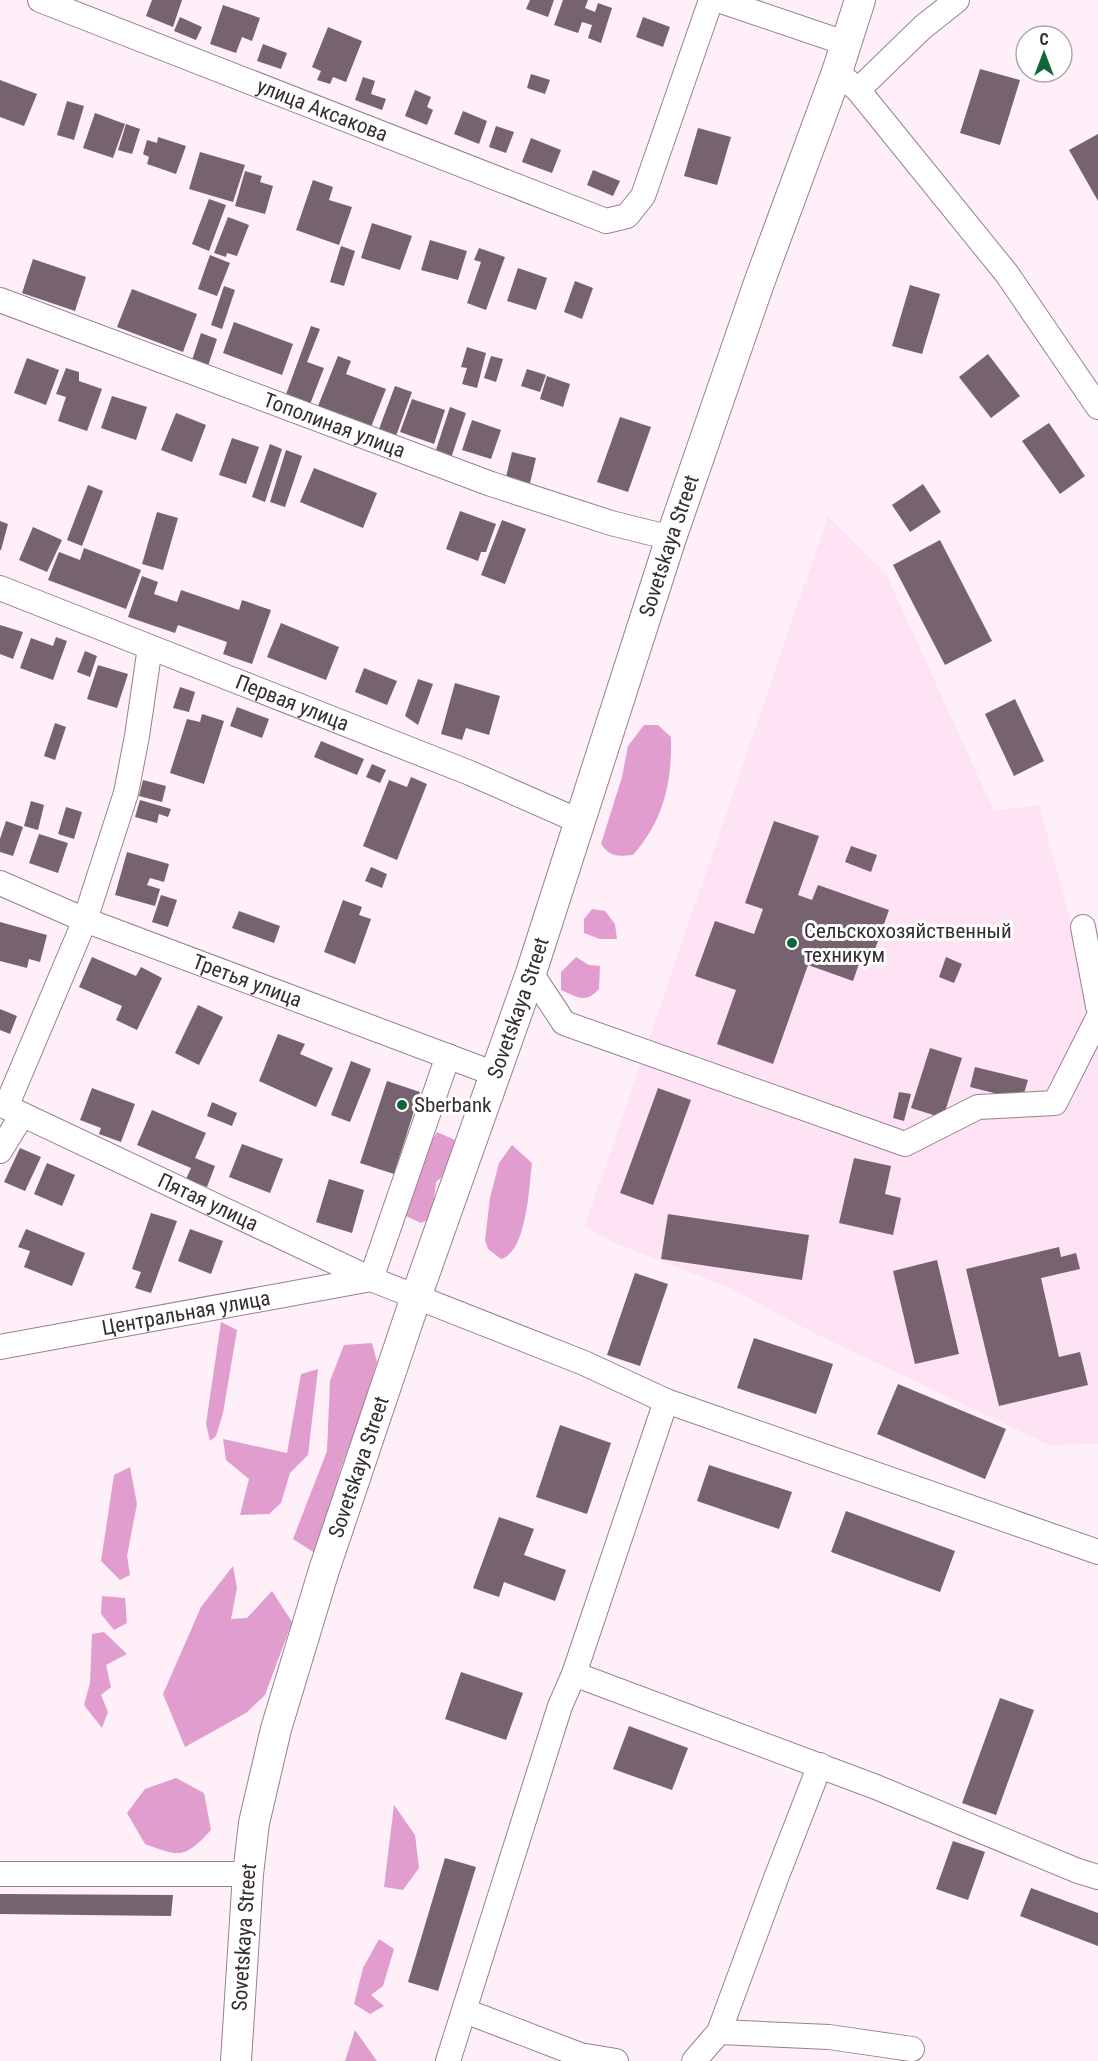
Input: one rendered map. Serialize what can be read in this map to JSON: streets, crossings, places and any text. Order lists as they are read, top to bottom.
{
  "streets": {
    "main road": ["Sovetskaya Street"],
    "street": [
      "улица Аксакова",
      "Тополиная улица",
      "Первая улица",
      "Третья улица",
      "Пятая улица",
      "Центральная улица"
    ]
  },
  "crossings": [
    ["Тополиная улица", "Sovetskaya Street"],
    ["Sovetskaya Street", "Первая улица"],
    ["Sovetskaya Street", "Третья улица"],
    ["Sovetskaya Street", "Пятая улица"],
    ["Пятая улица", "Центральная улица"]
  ],
  "places": ["Сельскохозяйственный техникум", "Sberbank"],
  "north": "top"
}
